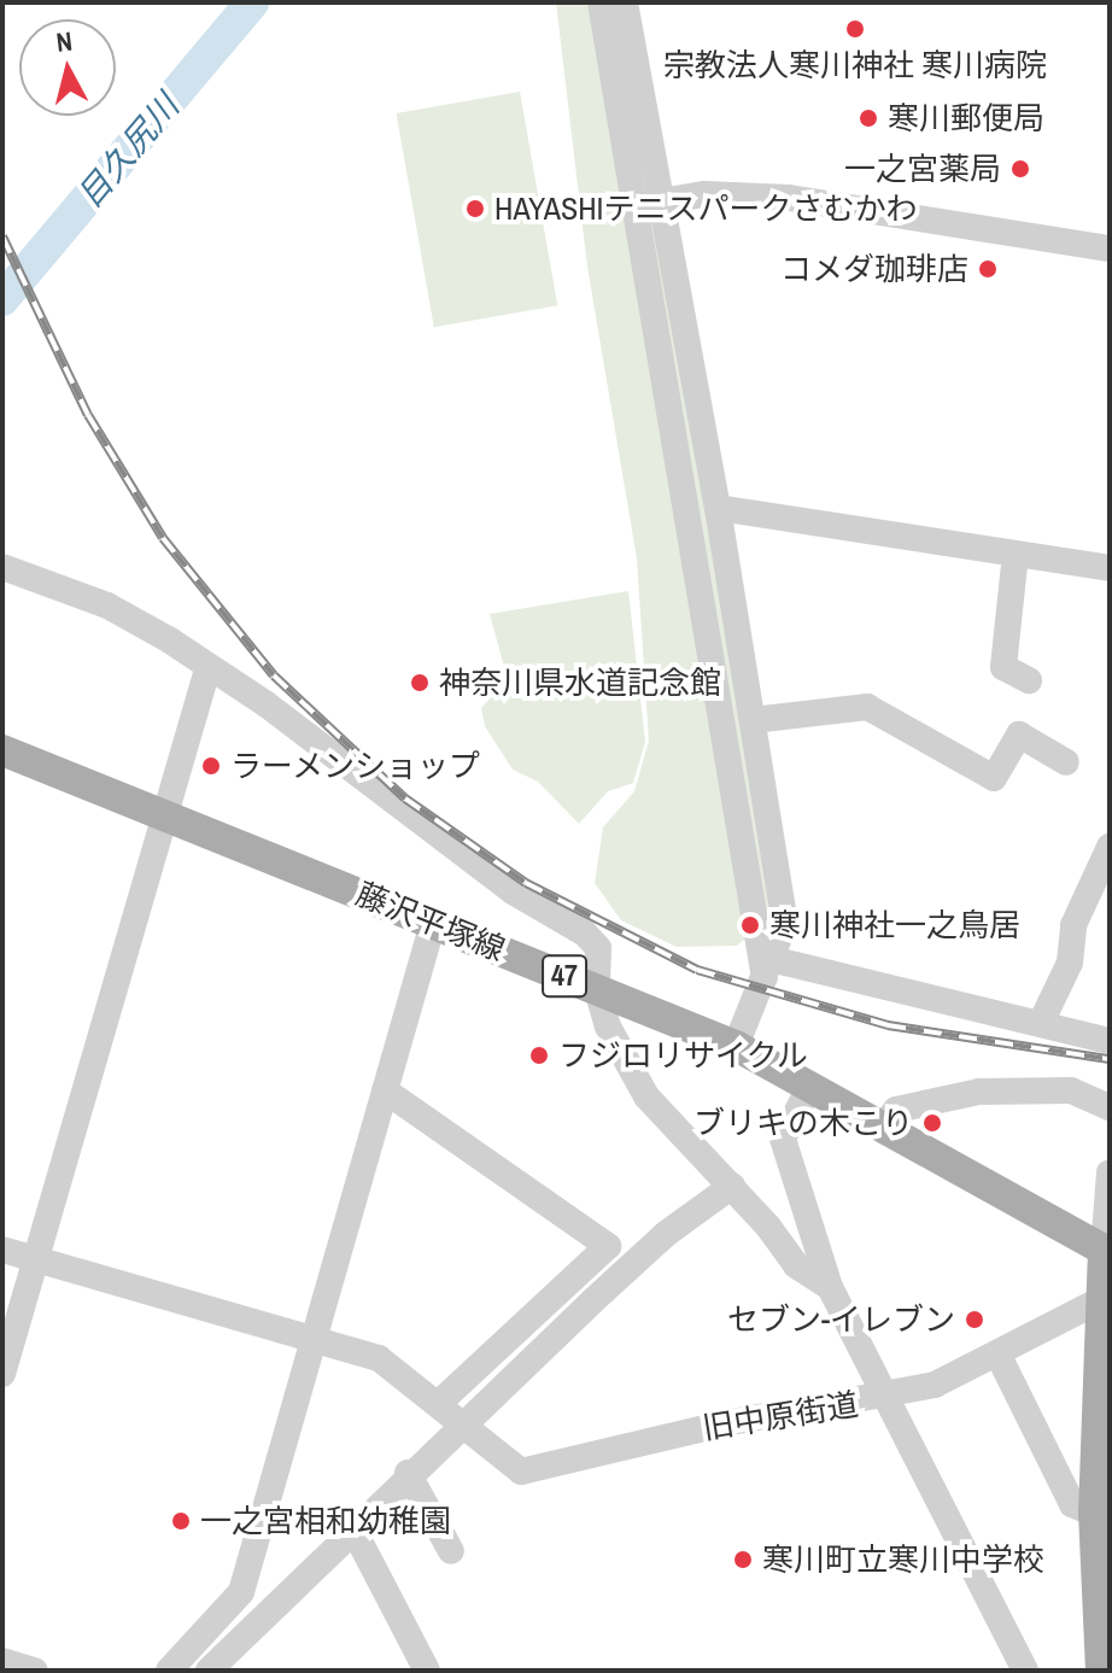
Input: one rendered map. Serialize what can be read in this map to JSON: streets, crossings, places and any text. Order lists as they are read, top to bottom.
{
  "streets": {
    "main road": ["藤沢平塚線", "47"],
    "street": ["旧中原街道"]
  },
  "water": ["目久尻川"],
  "places": [
    "宗教法人寒川神社 寒川病院",
    "寒川郵便局",
    "一之宮薬局",
    "HAYASHIテニスパークさむかわ",
    "コメダ珈琲店",
    "神奈川県水道記念館",
    "ラーメンショップ",
    "寒川神社一之鳥居",
    "フジロリサイクル",
    "ブリキの木こり",
    "セブン-イレブン",
    "一之宮相和幼稚園",
    "寒川町立寒川中学校"
  ],
  "north": "top"
}
